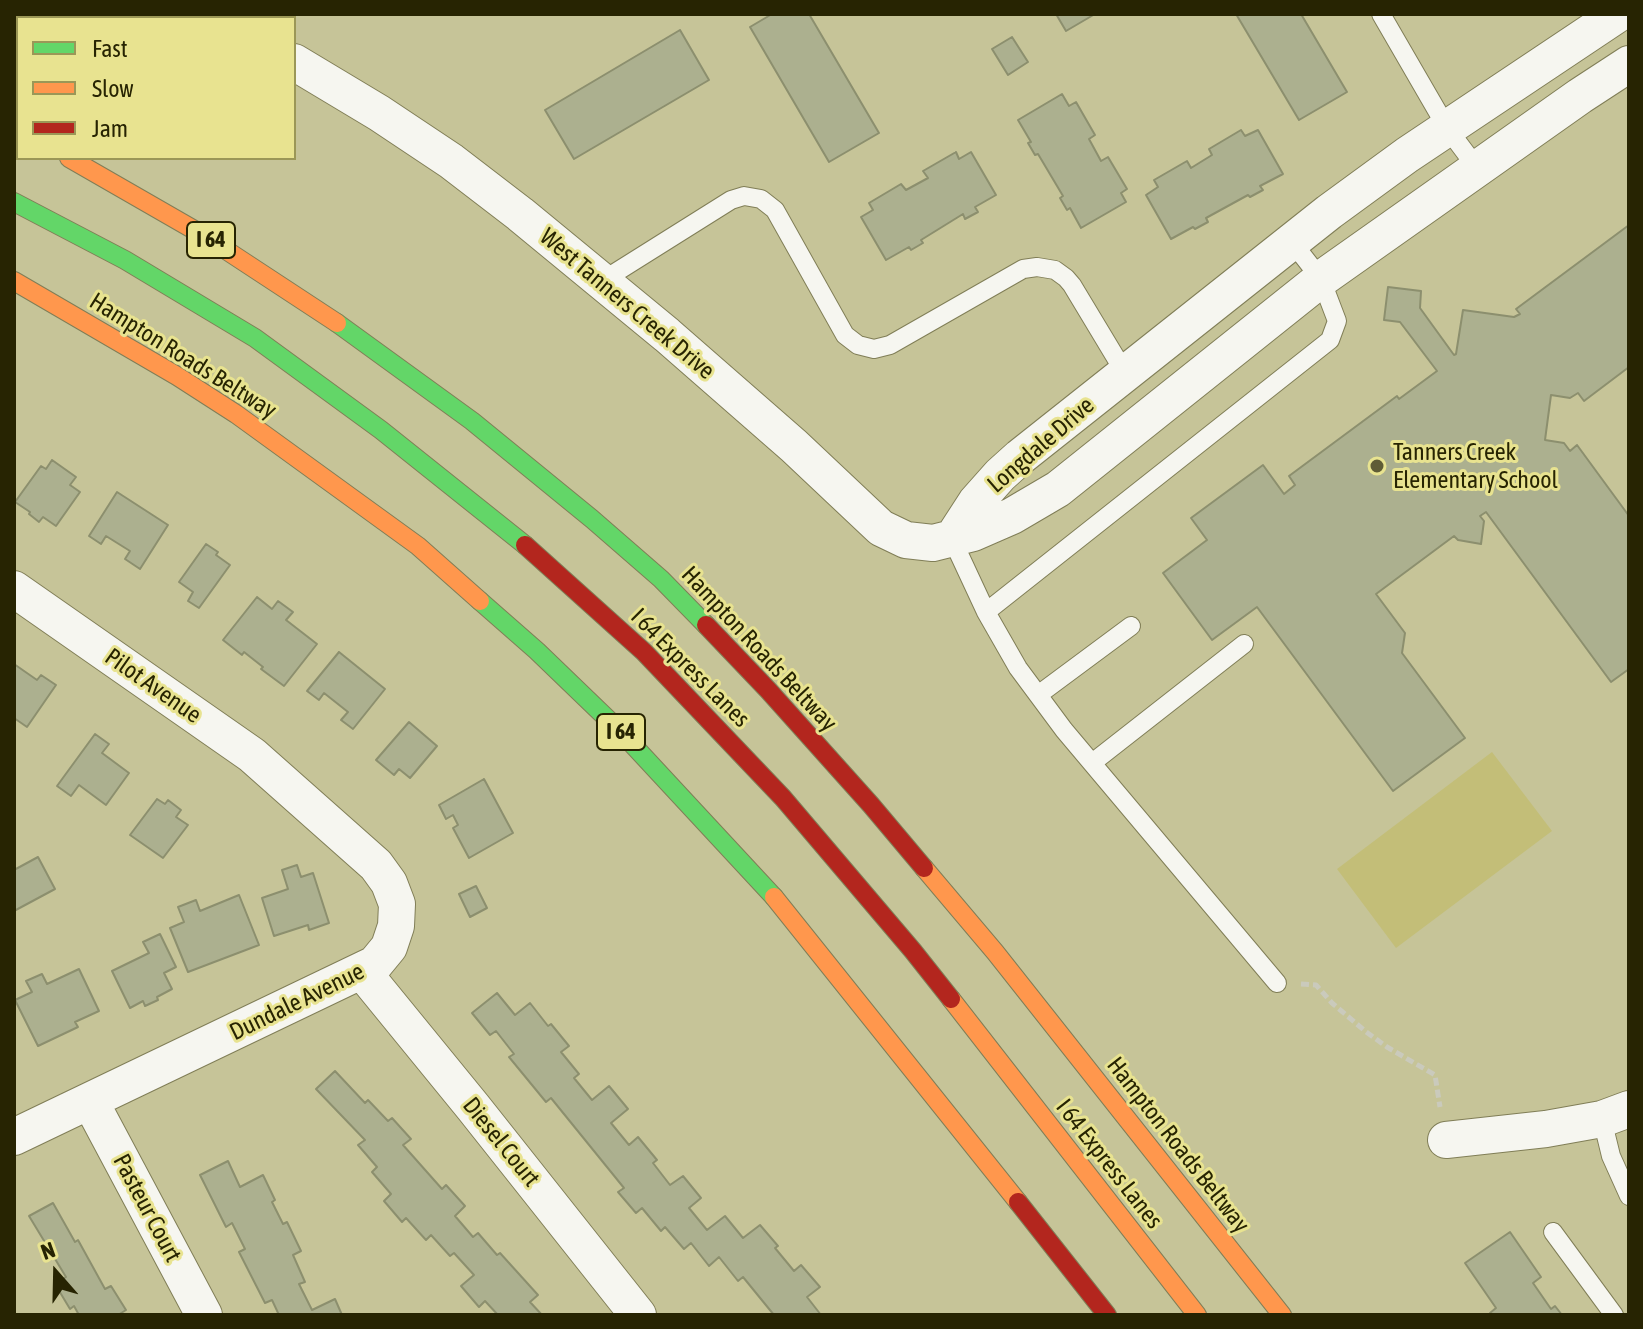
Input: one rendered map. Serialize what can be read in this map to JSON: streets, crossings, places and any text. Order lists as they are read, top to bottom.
{
  "streets": {
    "highway": ["I 64", "Hampton Roads Beltway", "I 64 Express Lanes"],
    "street": [
      "West Tanners Creek Drive",
      "Longdale Drive",
      "Pilot Avenue",
      "Dundale Avenue",
      "Diesel Court",
      "Pasteur Court"
    ]
  },
  "crossings": [
    ["West Tanners Creek Drive", "Longdale Drive"],
    ["Pilot Avenue", "Dundale Avenue"],
    ["Dundale Avenue", "Diesel Court"],
    ["Dundale Avenue", "Pasteur Court"]
  ],
  "places": ["Tanners Creek Elementary School"],
  "legend": ["Fast", "Slow", "Jam"],
  "north": "top"
}
